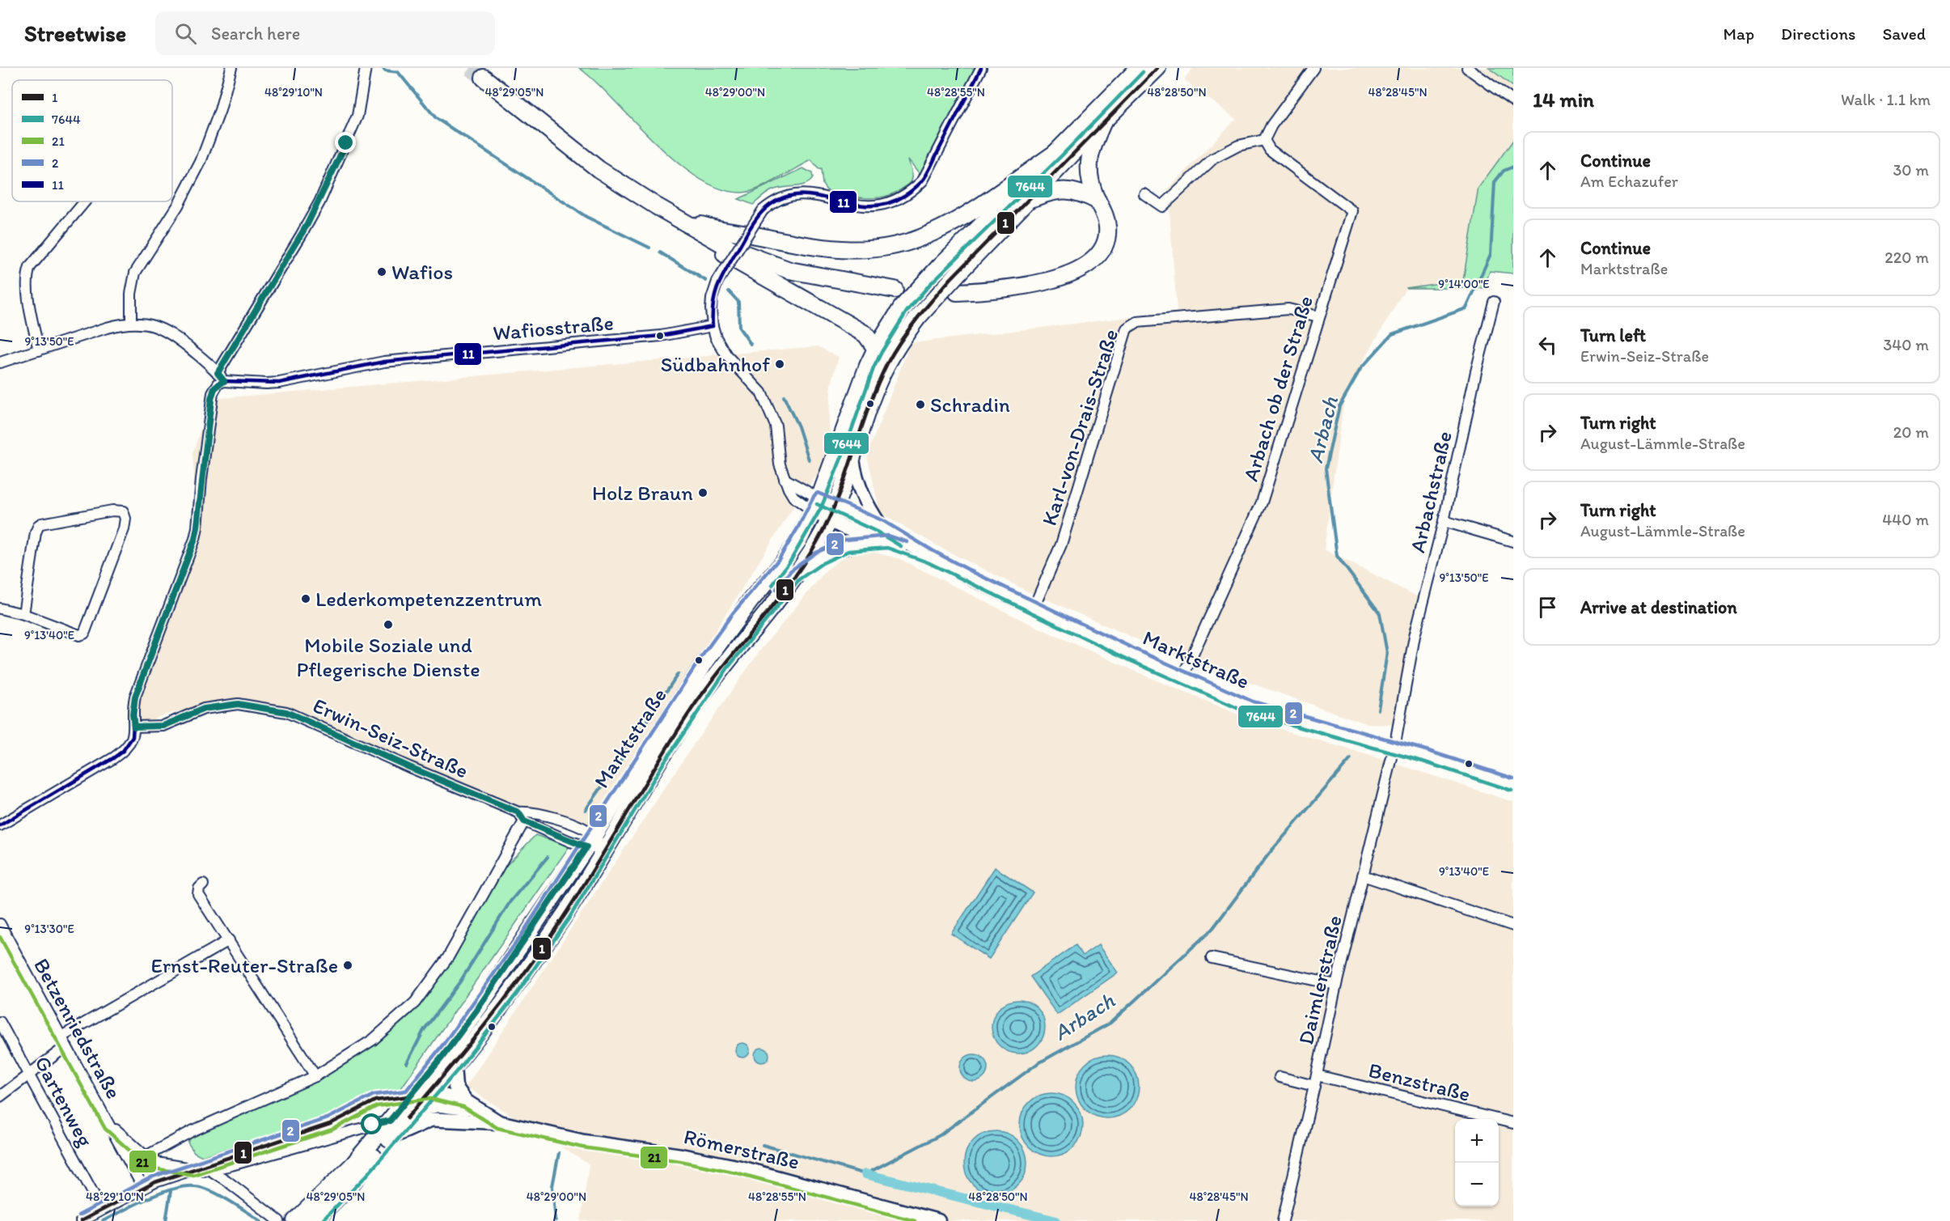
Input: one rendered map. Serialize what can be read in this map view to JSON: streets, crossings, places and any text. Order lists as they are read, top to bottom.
{
  "streets": {
    "main road": ["Marktstraße", "Römerstraße"],
    "street": [
      "Wafiosstraße",
      "Arbach ob der Straße",
      "Karl-von-Drais-Straße",
      "Arbachstraße",
      "Erwin-Seiz-Straße",
      "Daimlerstraße",
      "Betzenriedstraße",
      "Benzstraße",
      "Gartenweg"
    ]
  },
  "crossings": [
    ["Arbach ob der Straße", "Karl-von-Drais-Straße"],
    ["Arbach ob der Straße", "Marktstraße"],
    ["Karl-von-Drais-Straße", "Marktstraße"],
    ["Arbachstraße", "Marktstraße"],
    ["Arbachstraße", "Daimlerstraße"],
    ["Marktstraße", "Erwin-Seiz-Straße"],
    ["Marktstraße", "Daimlerstraße"],
    ["Marktstraße", "Römerstraße"],
    ["Daimlerstraße", "Benzstraße"]
  ],
  "water": ["Arbach"],
  "places": [
    "Wafios",
    "Südbahnhof",
    "Schradin",
    "Holz Braun",
    "Lederkompetenzzentrum",
    "Mobile Soziale und Pflegerische Dienste",
    "Ernst-Reuter-Straße"
  ],
  "lines": [
    "transit line 1",
    "transit line 11",
    "transit line 7644",
    "transit line 2",
    "transit line 21"
  ],
  "legend": [
    "1",
    "7644",
    "21",
    "2",
    "11"
  ],
  "page": {
    "header": "Streetwise",
    "search": "Search here",
    "nav": ["Map", "Directions", "Saved"],
    "heading": ["14 min", "Walk · 1.1 km"],
    "list": [
      ["Continue", "Am Echazufer", "30 m"],
      ["Continue", "Marktstraße", "220 m"],
      ["Turn left", "Erwin-Seiz-Straße", "340 m"],
      ["Turn right", "August-Lämmle-Straße", "20 m"],
      ["Turn right", "August-Lämmle-Straße", "440 m"],
      "Arrive at destination"
    ],
    "map_buttons": ["+", "−"]
  },
  "coordinates": [
    "48°28'45\"N",
    "48°29'10\"N",
    "48°29'05\"N",
    "48°29'00\"N",
    "48°28'55\"N",
    "48°28'50\"N",
    "9°14'00\"E",
    "9°13'50\"E",
    "9°13'40\"E",
    "9°13'30\"E"
  ]
}
